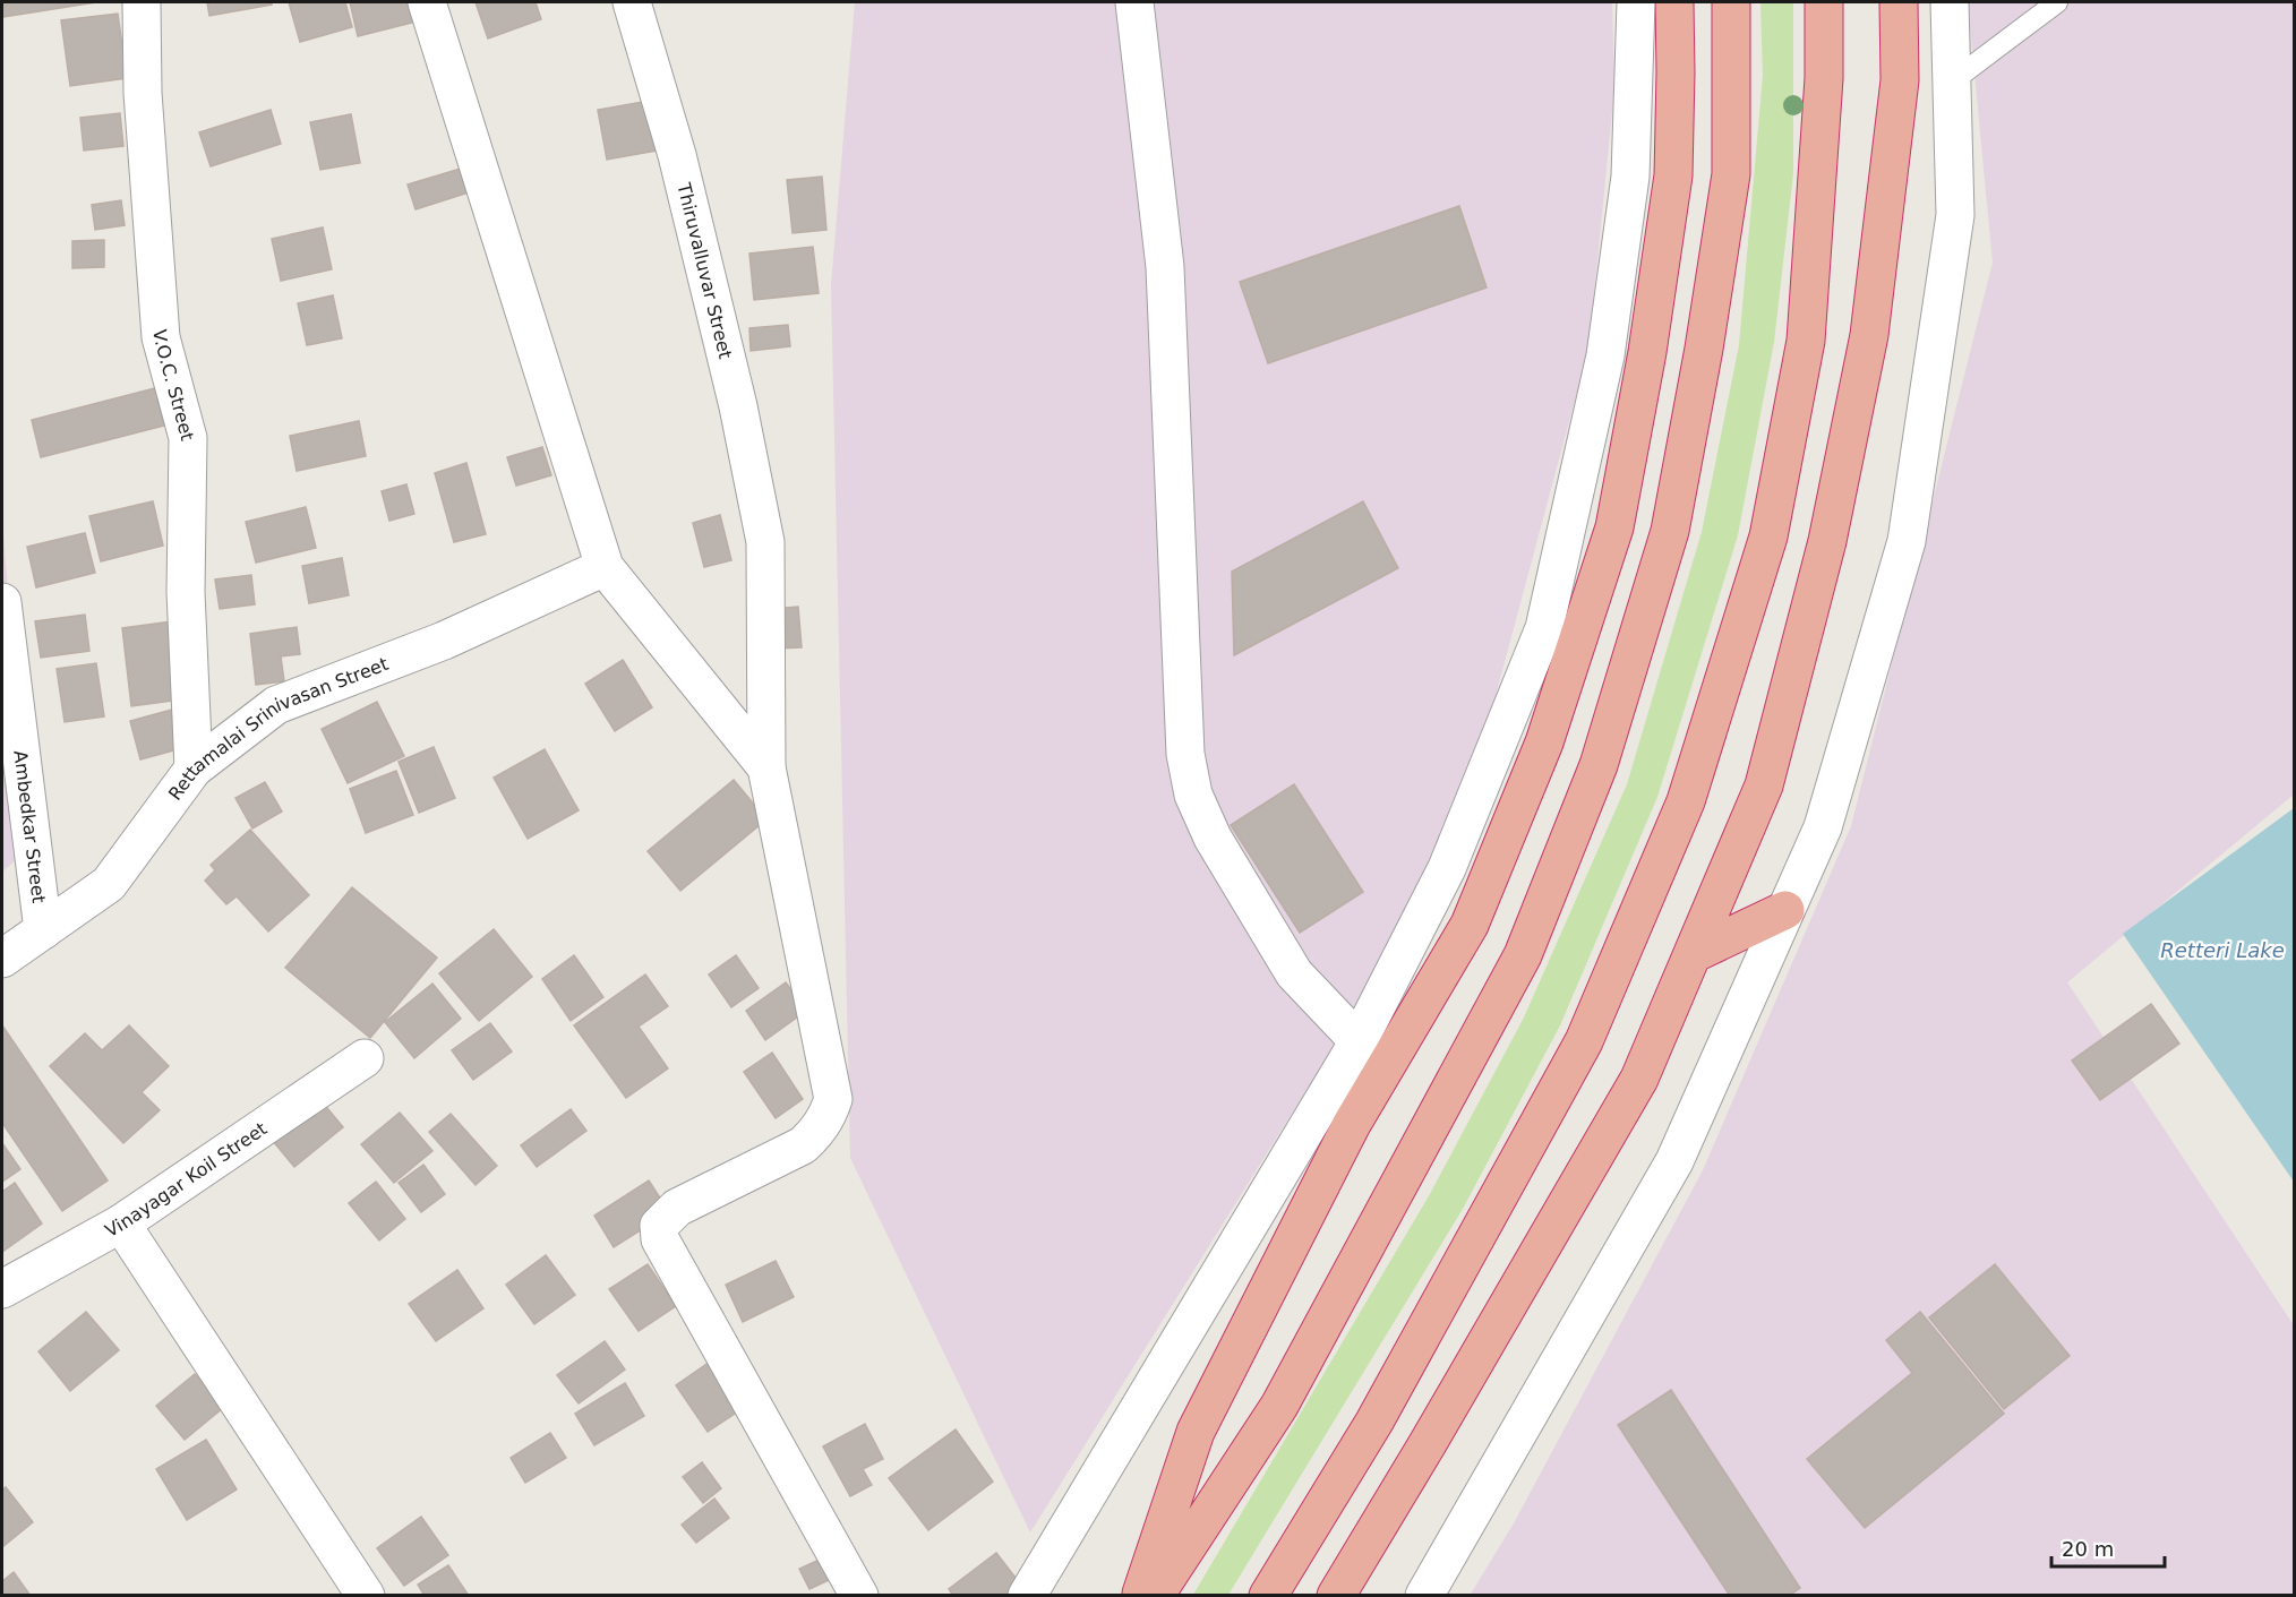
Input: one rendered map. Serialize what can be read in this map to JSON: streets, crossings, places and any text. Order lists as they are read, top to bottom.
{
  "streets": {
    "street": [
      "Thiruvalluvar Street",
      "V.O.C. Street",
      "Rettamalai Srinivasan Street",
      "Ambedkar Street",
      "Vinayagar Koil Street"
    ]
  },
  "crossings": [
    ["V.O.C. Street", "Rettamalai Srinivasan Street"],
    ["Rettamalai Srinivasan Street", "Ambedkar Street"]
  ],
  "water": ["Retteri Lake"],
  "scale_bar": "20 m"
}
